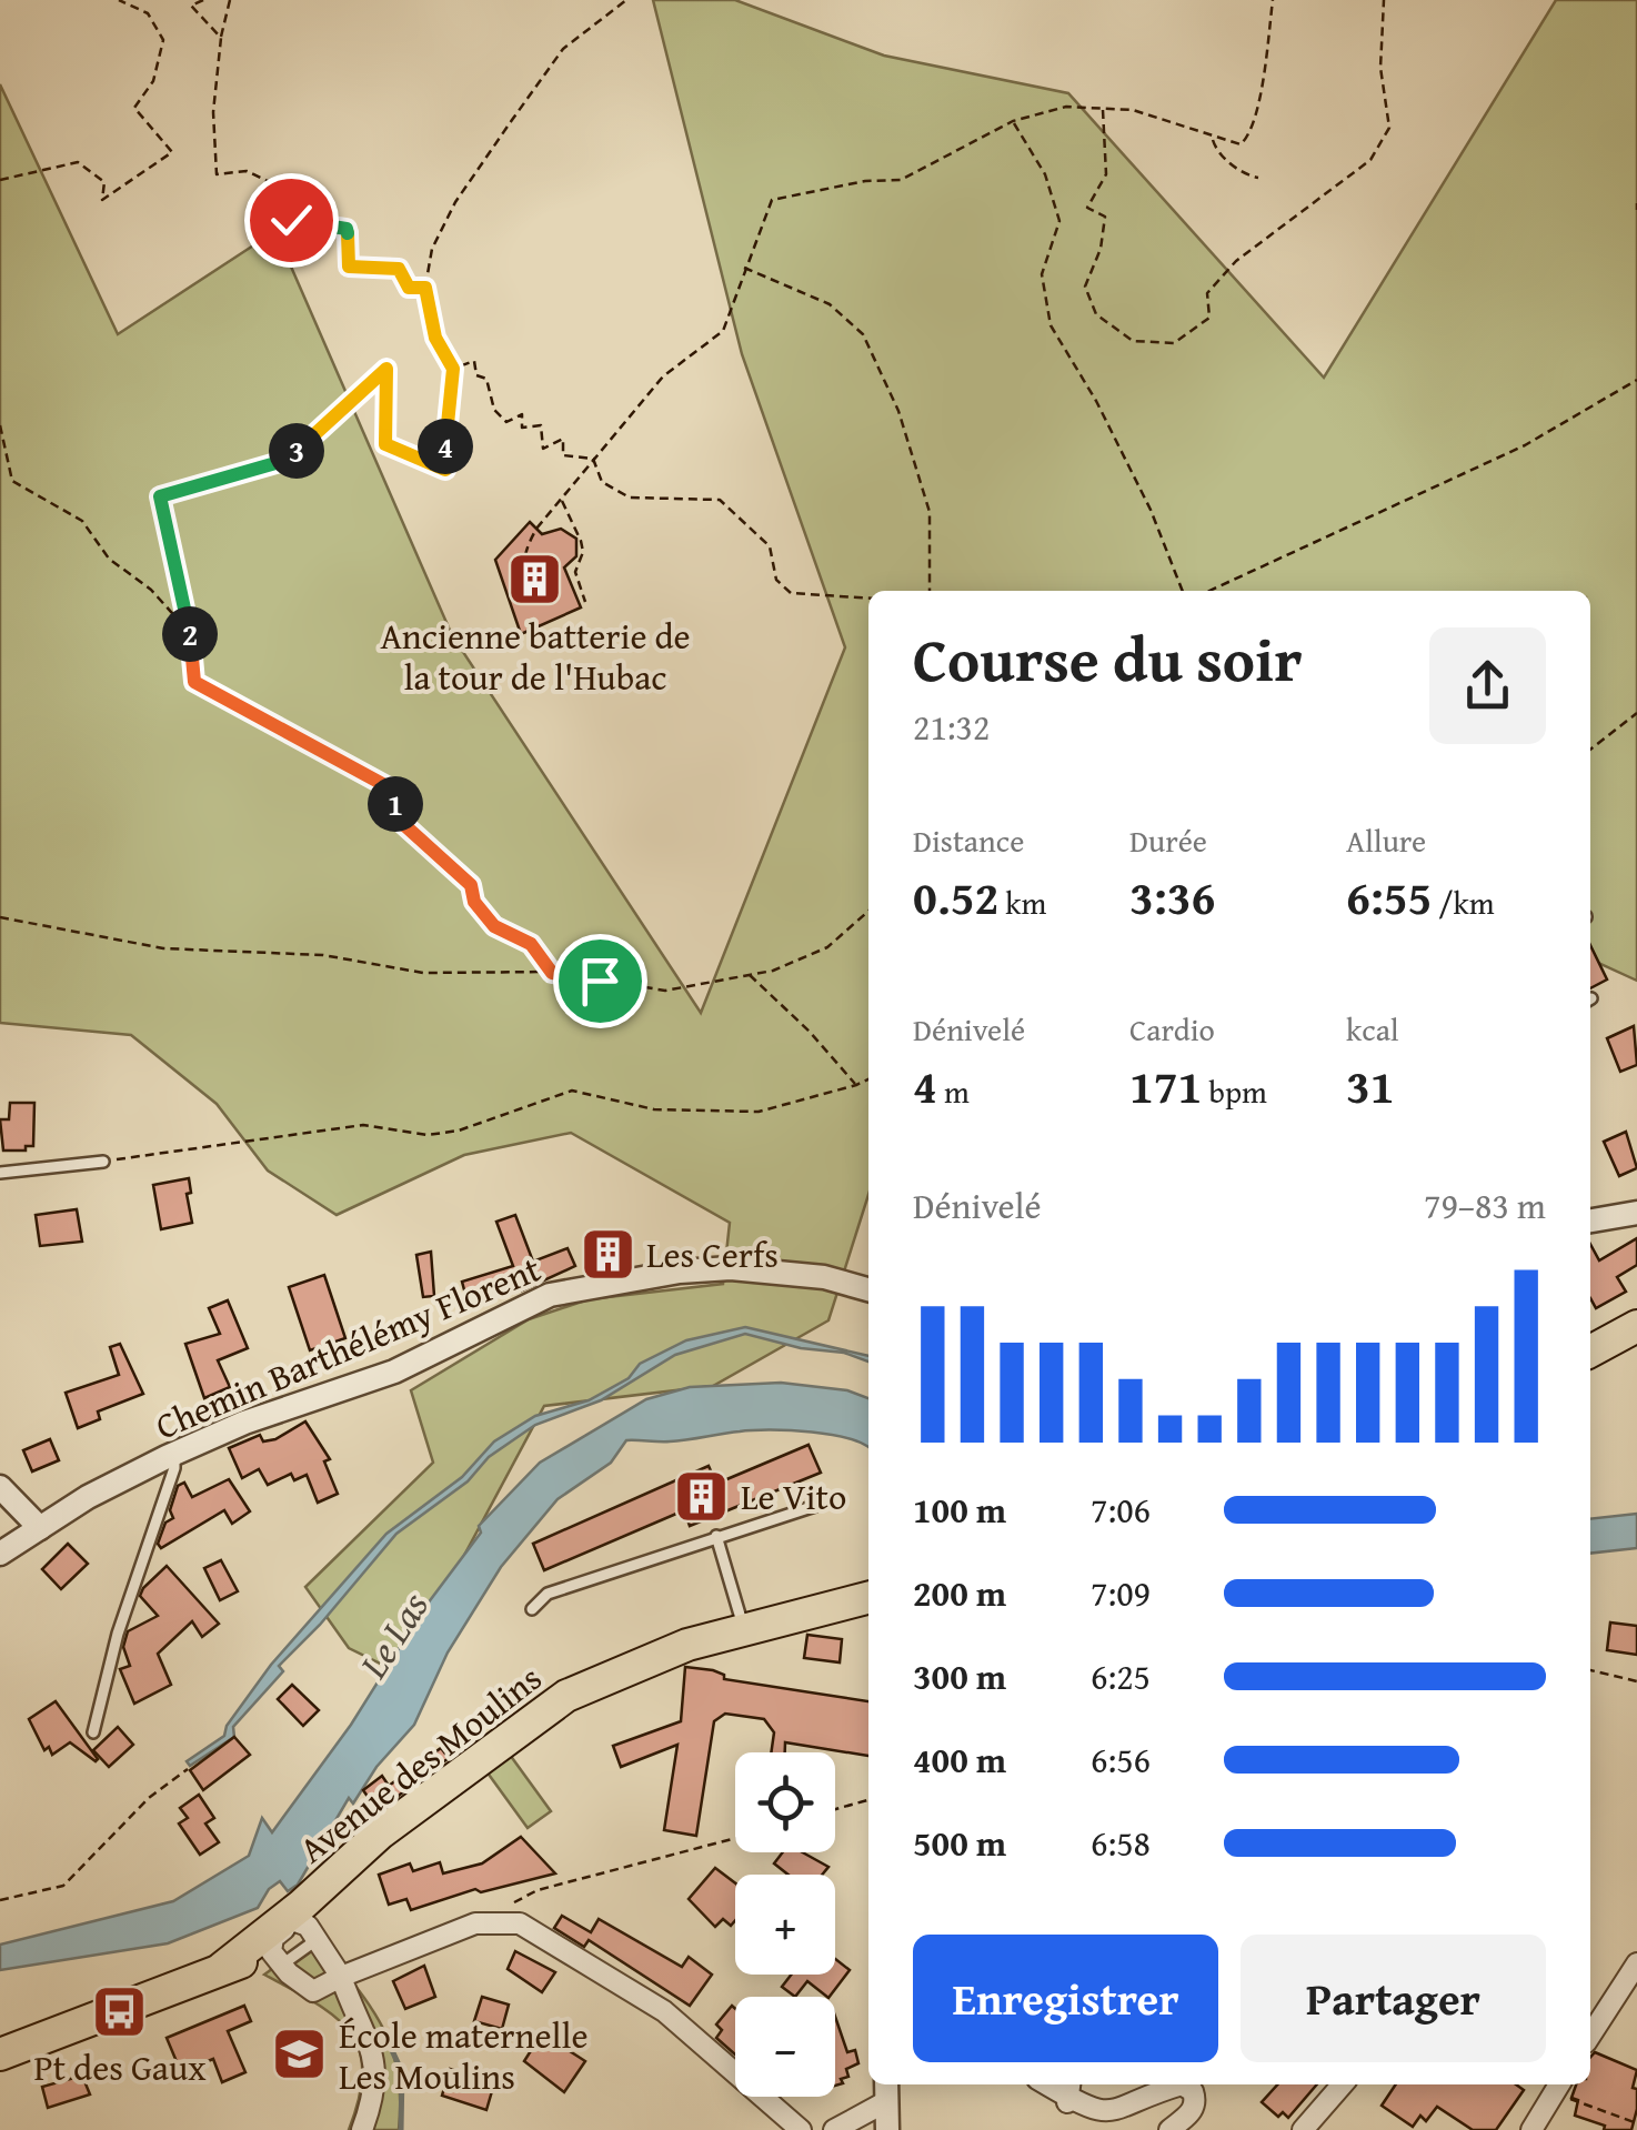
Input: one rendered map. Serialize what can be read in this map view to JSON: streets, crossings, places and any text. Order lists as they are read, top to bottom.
{
  "streets": {
    "main road": ["Avenue des Moulins"],
    "street": ["Chemin Barthélémy Florent"]
  },
  "water": ["Le Las"],
  "places": {
    "building": ["Ancienne batterie de la tour de l'Hubac", "Les Cerfs", "Le Vito"],
    "bus stop": ["Pt des Gaux"],
    "school or university": ["École maternelle Les Moulins"]
  },
  "page": {
    "pins": [
      "4",
      "3",
      "2",
      "1"
    ],
    "heading": ["Course du soir", "21:32"],
    "stats": [
      ["Distance", "0.52 km"],
      ["Durée", "3:36"],
      ["Allure", "6:55 /km"],
      ["Dénivelé", "4 m"],
      ["Cardio", "171 bpm"],
      ["kcal", "31"]
    ],
    "chart": ["Dénivelé", "79–83 m"],
    "list": [
      {
        "name": "100 m",
        "note": "7:06"
      },
      {
        "name": "200 m",
        "note": "7:09"
      },
      {
        "name": "300 m",
        "note": "6:25"
      },
      {
        "name": "400 m",
        "note": "6:56"
      },
      {
        "name": "500 m",
        "note": "6:58"
      }
    ],
    "map_buttons": ["+", "−"],
    "buttons": ["Enregistrer", "Partager"]
  }
}
